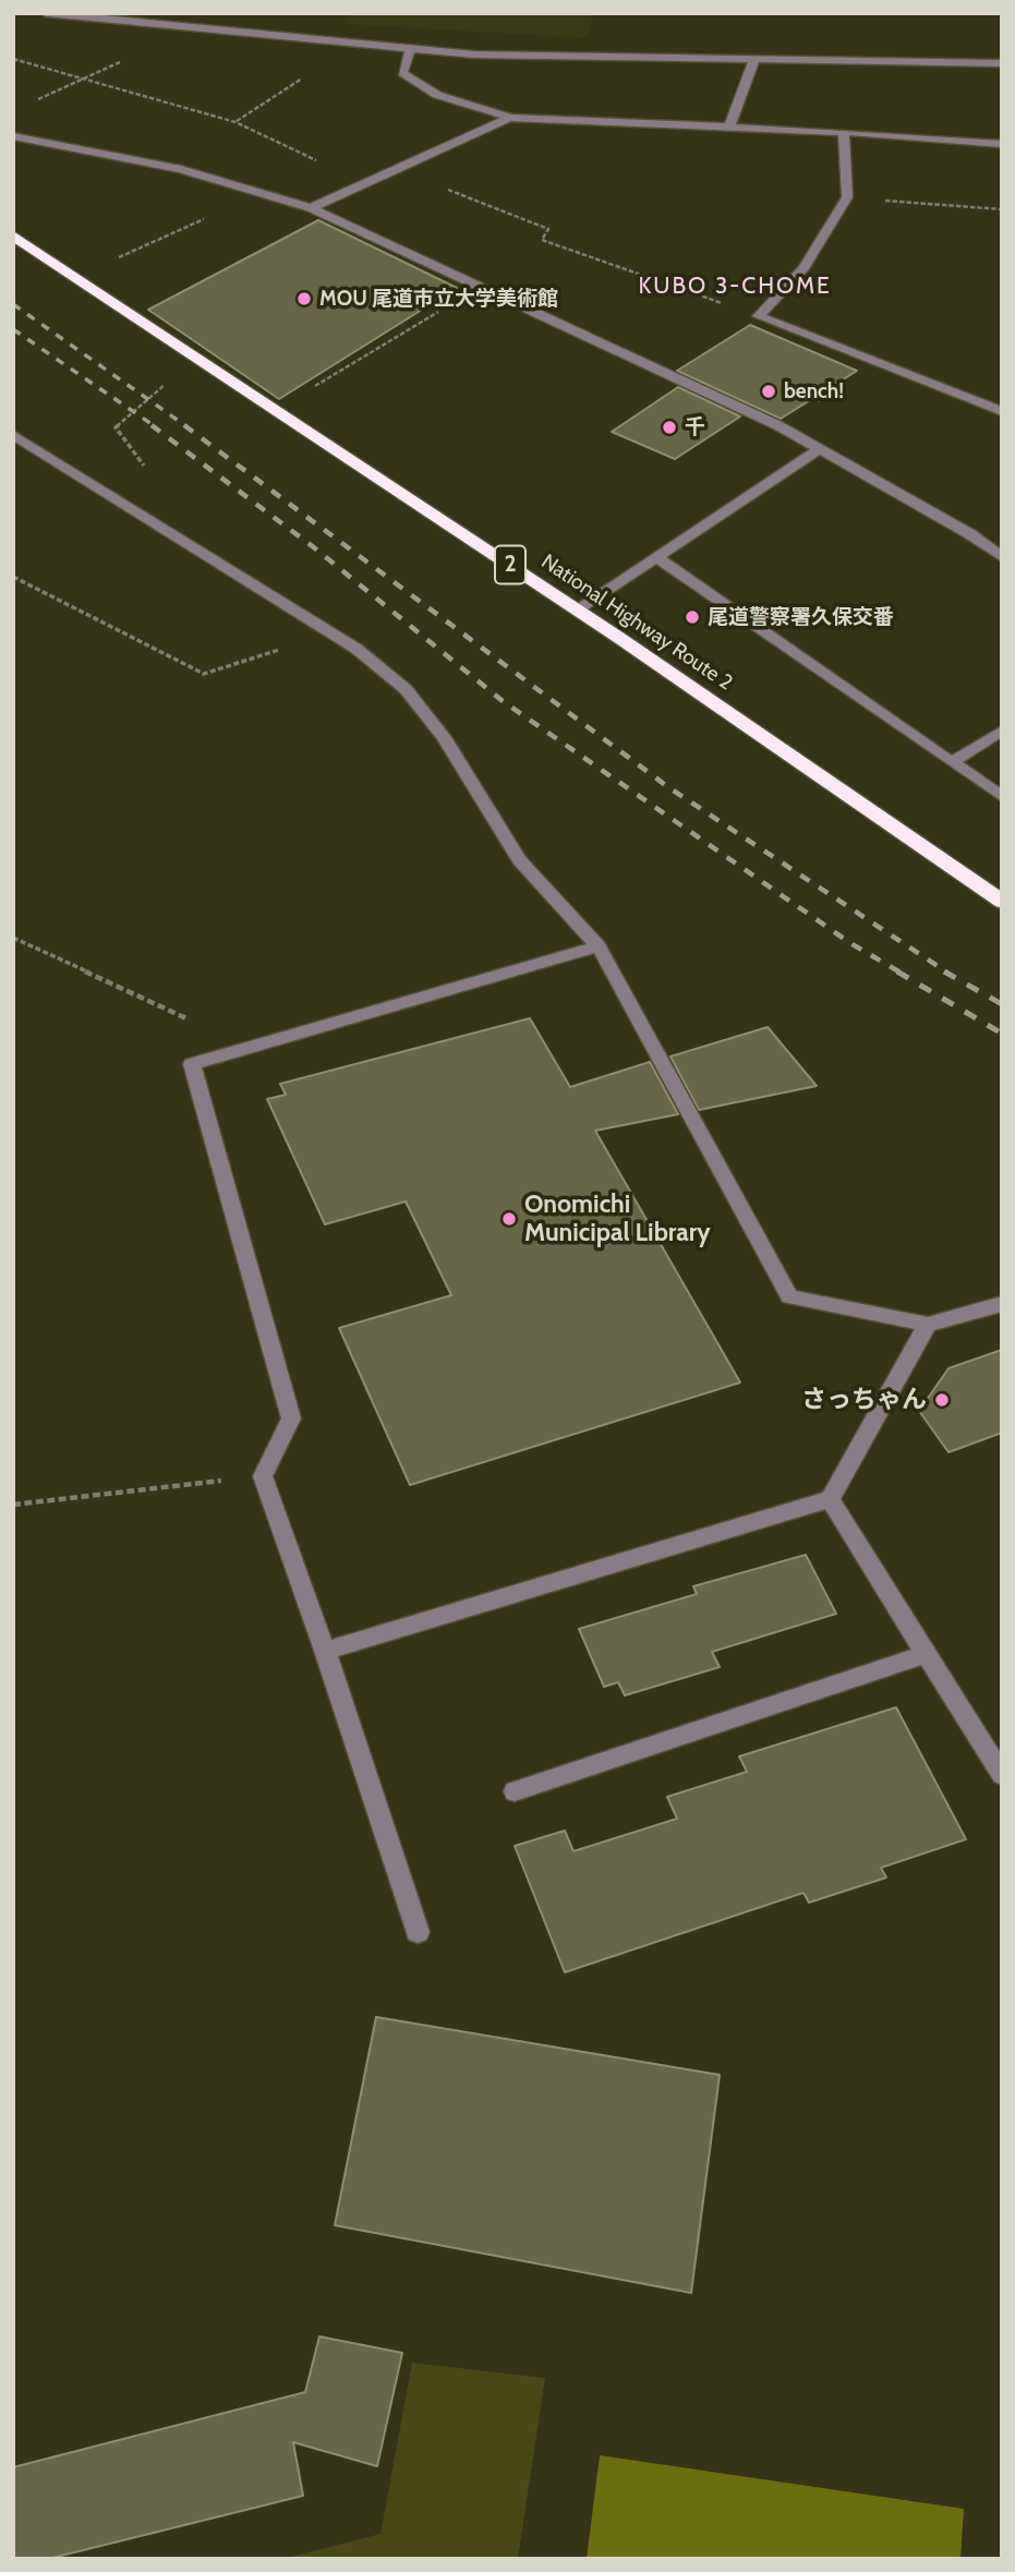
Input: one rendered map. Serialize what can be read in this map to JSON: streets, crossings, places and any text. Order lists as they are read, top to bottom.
{
  "streets": {
    "highway": ["2", "National Highway Route 2"]
  },
  "districts": ["KUBO 3-CHOME"],
  "places": [
    "MOU 尾道市立大学美術館",
    "bench!",
    "千",
    "尾道警察署久保交番",
    "Onomichi Municipal Library",
    "さっちゃん"
  ]
}
